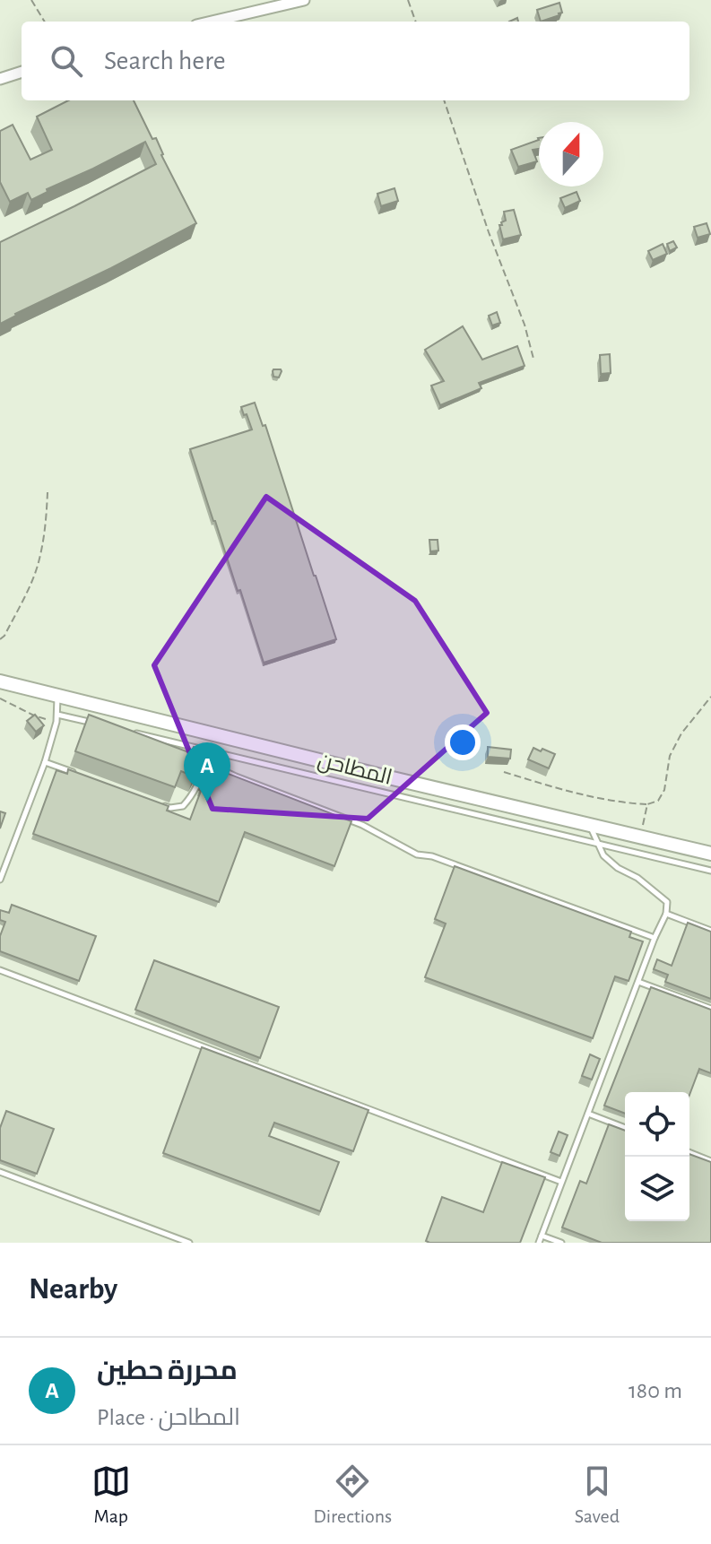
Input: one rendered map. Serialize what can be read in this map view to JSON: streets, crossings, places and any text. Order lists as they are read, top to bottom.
{
  "streets": {
    "main road": ["المطاحن"]
  },
  "north": "top",
  "page": {
    "search": "Search here",
    "pins": "A",
    "heading": "Nearby",
    "list": [
      {
        "mark": "A",
        "name": "محررة حطين",
        "note": "Place · المطاحن",
        "value": "180 m"
      }
    ],
    "nav": ["Map", "Directions", "Saved"]
  }
}
